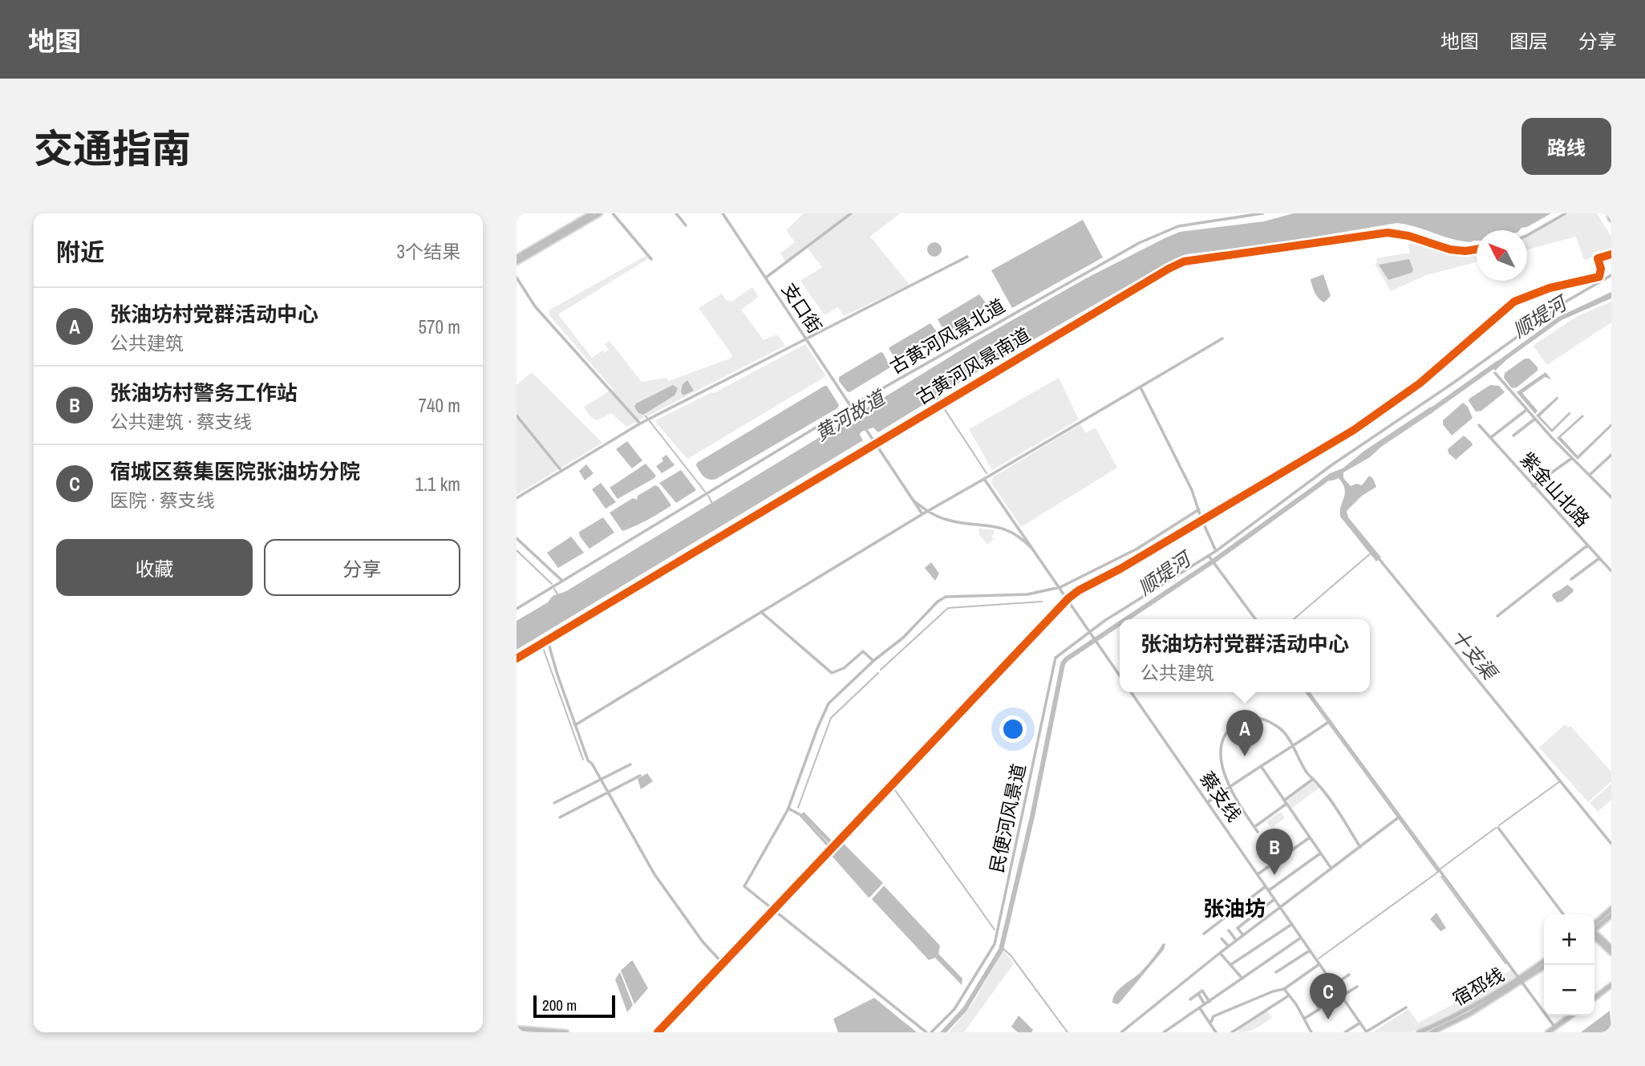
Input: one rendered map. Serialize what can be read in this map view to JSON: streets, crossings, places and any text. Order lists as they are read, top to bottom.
{
  "streets": {
    "main road": ["宿邳线"],
    "street": [
      "支口街",
      "古黄河风景北道",
      "古黄河风景南道",
      "紫金山北路",
      "蔡支线",
      "民便河风景道"
    ]
  },
  "crossings": [
    ["支口街", "古黄河风景北道"],
    ["支口街", "古黄河风景南道"]
  ],
  "districts": ["张油坊"],
  "water": ["顺堤河", "黄河故道", "十支渠"],
  "scale_bar": "200 m",
  "north": "top left",
  "page": {
    "header": "地图",
    "nav": ["地图", "图层", "分享"],
    "title": "交通指南",
    "buttons": [
      "路线",
      ["收藏", "分享"]
    ],
    "heading": ["附近", "3个结果"],
    "list": [
      {
        "mark": "A",
        "name": "张油坊村党群活动中心",
        "note": "公共建筑",
        "value": "570 m"
      },
      {
        "mark": "B",
        "name": "张油坊村警务工作站",
        "note": "公共建筑 · 蔡支线",
        "value": "740 m"
      },
      {
        "mark": "C",
        "name": "宿城区蔡集医院张油坊分院",
        "note": "医院 · 蔡支线",
        "value": "1.1 km"
      }
    ],
    "popup": ["张油坊村党群活动中心", "公共建筑"],
    "pins": ["A", "B", "C"],
    "map_buttons": ["+", "−"],
    "scale": "200 m"
  }
}
